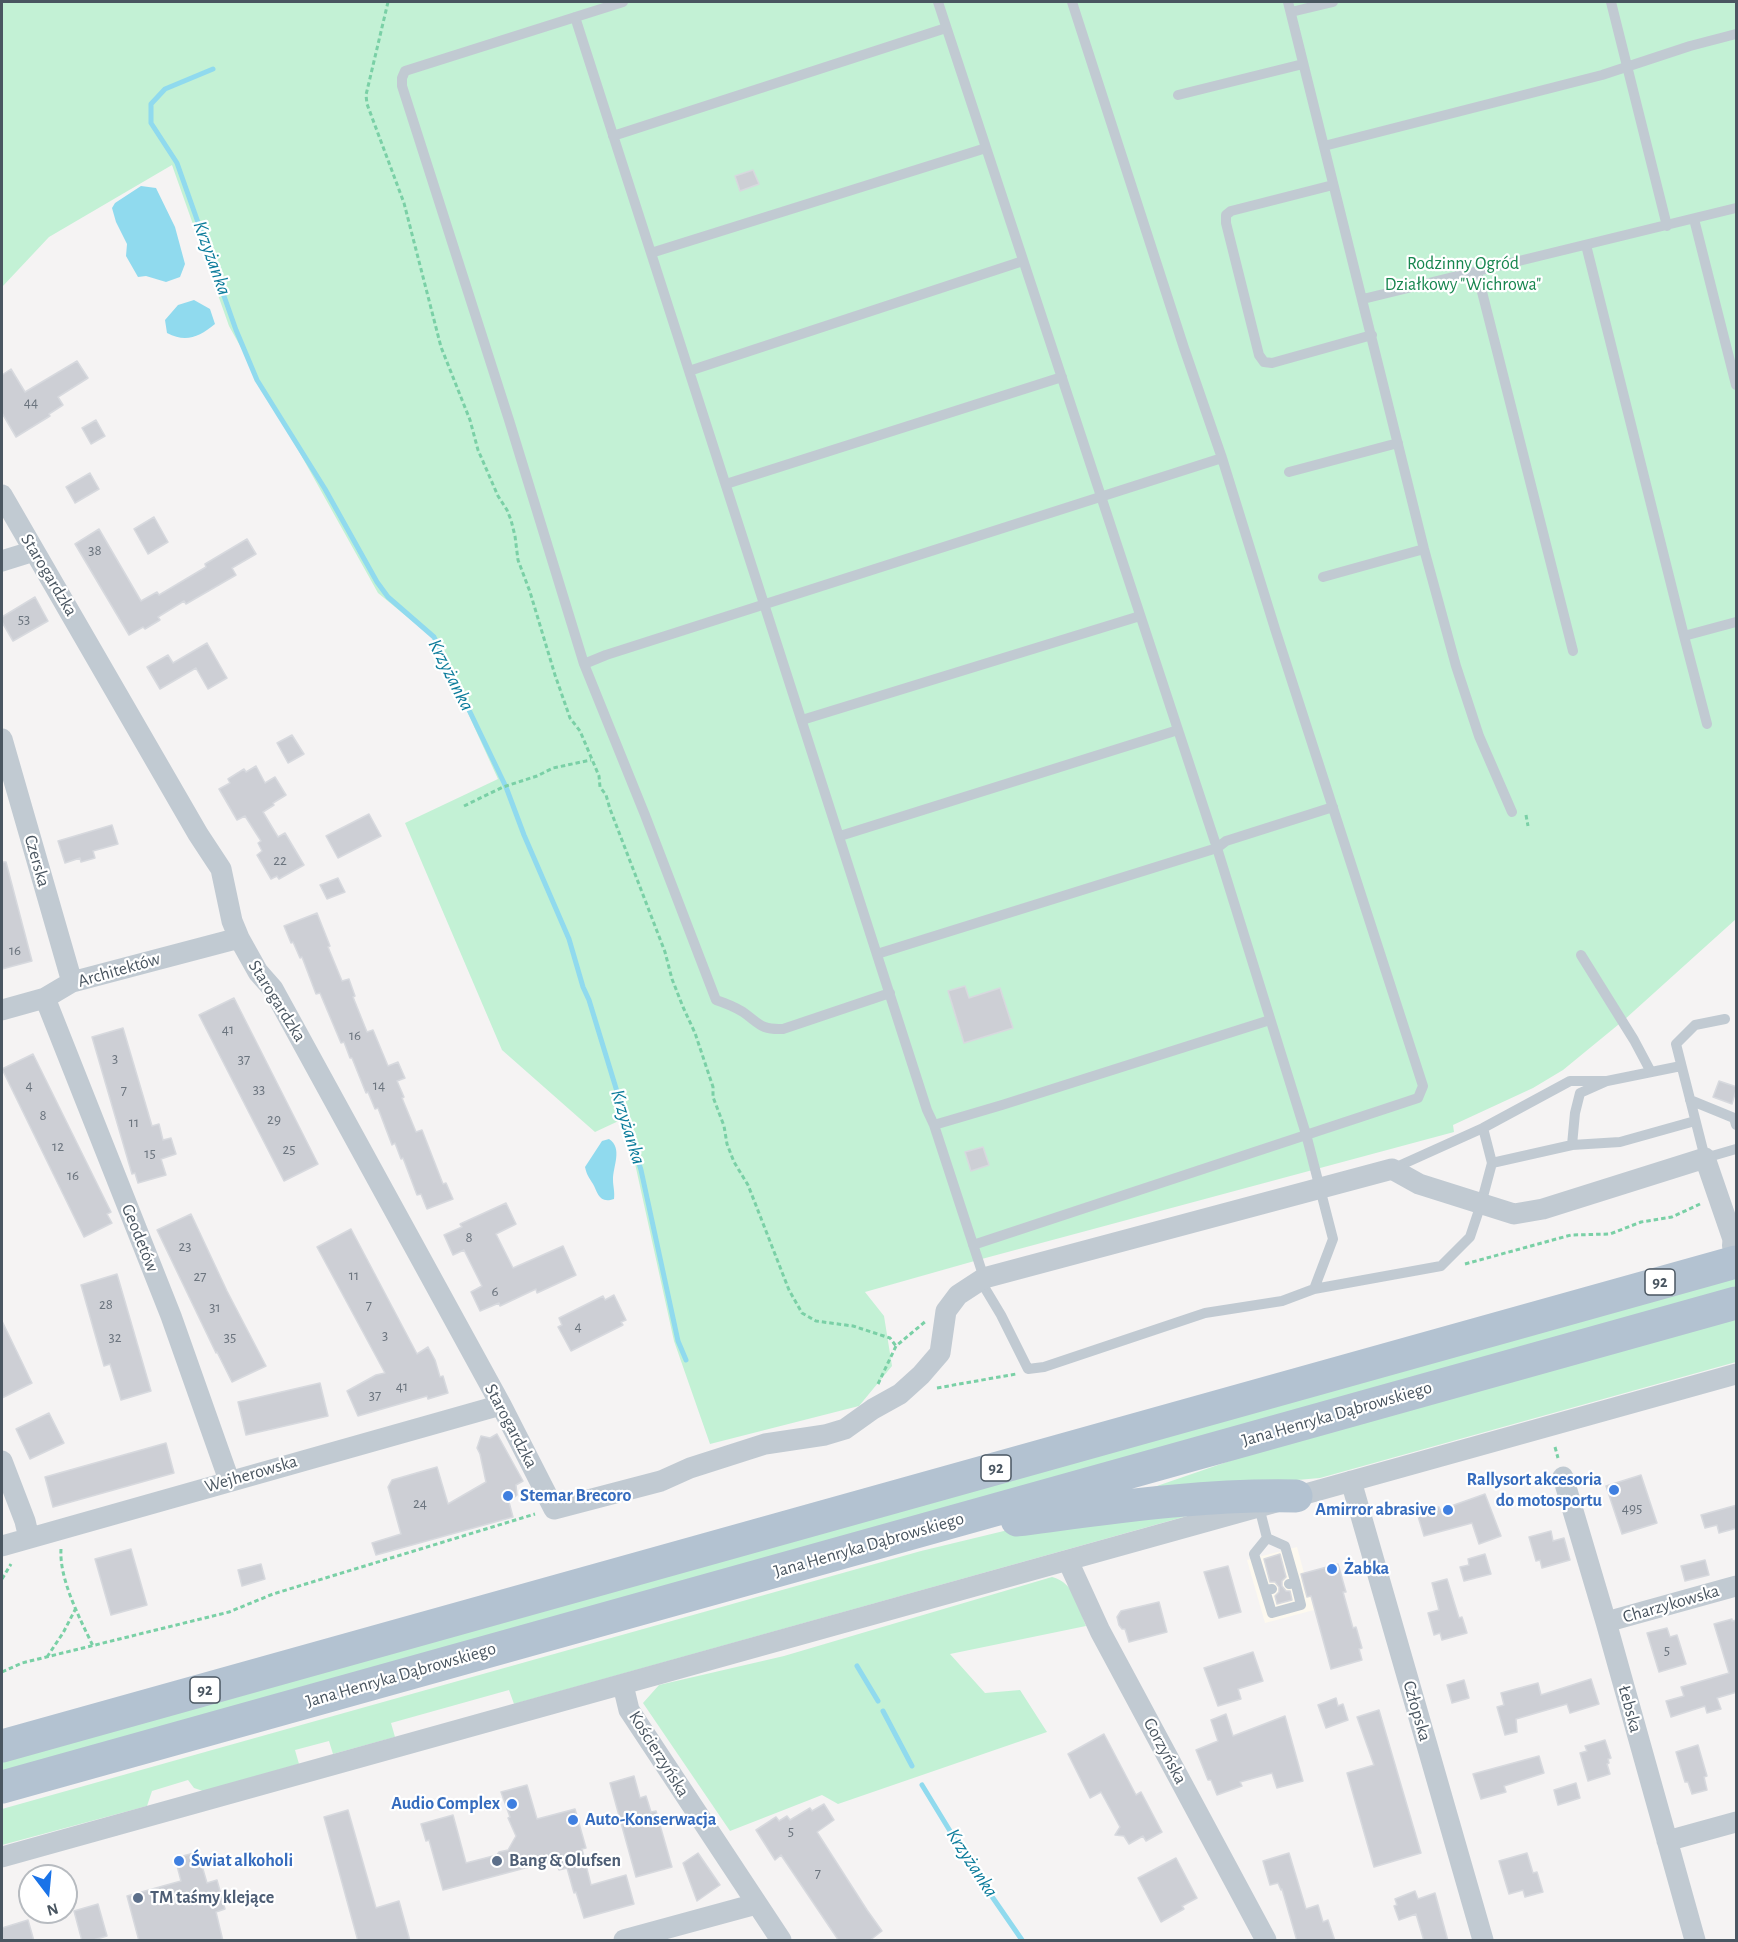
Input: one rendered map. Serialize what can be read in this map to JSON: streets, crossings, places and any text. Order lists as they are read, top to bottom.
{
  "streets": {
    "main road": ["92", "Jana Henryka Dąbrowskiego"],
    "street": [
      "Starogardzka",
      "Czerska",
      "Architektów",
      "Geodetów",
      "Wejherowska",
      "Charzykowska",
      "Łebska",
      "Człopska",
      "Gorzyńska",
      "Kościerzyńska"
    ]
  },
  "crossings": [
    ["Starogardzka", "Architektów"],
    ["Starogardzka", "Wejherowska"],
    ["Czerska", "Architektów"],
    ["Architektów", "Geodetów"],
    ["Geodetów", "Wejherowska"],
    ["Charzykowska", "Łebska"]
  ],
  "water": ["Krzyżanka"],
  "parks": ["Rodzinny Ogród Działkowy \"Wichrowa\""],
  "places": [
    "Rallysort akcesoria do motosportu",
    "Stemar Brecoro",
    "Amirror abrasive",
    "Żabka",
    "Audio Complex",
    "Auto-Konserwacja",
    "Świat alkoholi",
    "Bang & Olufsen",
    "TM taśmy klejące"
  ],
  "house_numbers": [
    "44",
    "38",
    "53",
    "22",
    "16",
    "41",
    "16",
    "3",
    "37",
    "4",
    "14",
    "33",
    "7",
    "8",
    "29",
    "11",
    "12",
    "25",
    "15",
    "16",
    "8",
    "23",
    "11",
    "27",
    "6",
    "28",
    "7",
    "31",
    "4",
    "3",
    "32",
    "35",
    "41",
    "37",
    "24",
    "495",
    "5",
    "5",
    "7"
  ],
  "north": "bottom"
}
